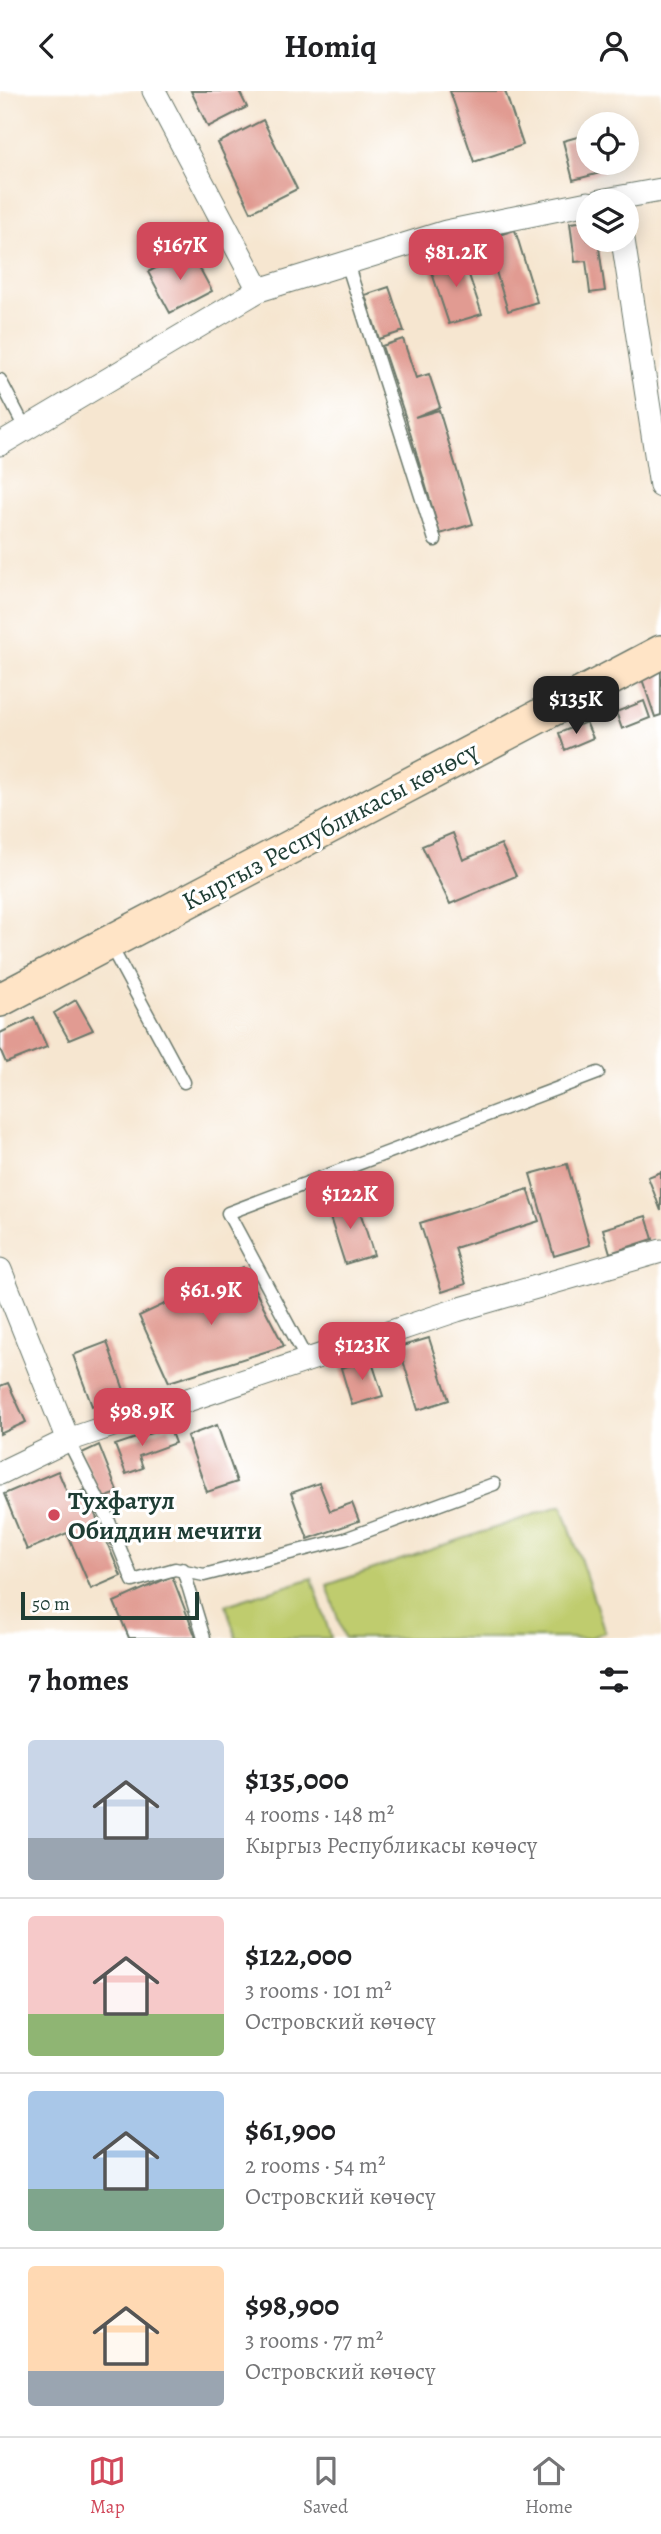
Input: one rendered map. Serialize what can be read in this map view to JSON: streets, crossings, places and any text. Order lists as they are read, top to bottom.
{
  "streets": {
    "main road": ["Кыргыз Республикасы көчөсү"]
  },
  "places": ["Тухфатул Обиддин мечити"],
  "scale_bar": "50 m",
  "page": {
    "header": "Homiq",
    "price": [
      "$167K",
      "$81.2K",
      "$135K",
      "$122K",
      "$61.9K",
      "$123K",
      "$98.9K"
    ],
    "scale": "50 m",
    "heading": "7 homes",
    "list": [
      {
        "name": "$135,000",
        "note": "4 rooms · 148 m² · Кыргыз Республикасы көчөсү"
      },
      {
        "name": "$122,000",
        "note": "3 rooms · 101 m² · Островский көчөсү"
      },
      {
        "name": "$61,900",
        "note": "2 rooms · 54 m² · Островский көчөсү"
      },
      {
        "name": "$98,900",
        "note": "3 rooms · 77 m² · Островский көчөсү"
      }
    ],
    "tabs": ["Map", "Saved", "Home"]
  }
}
